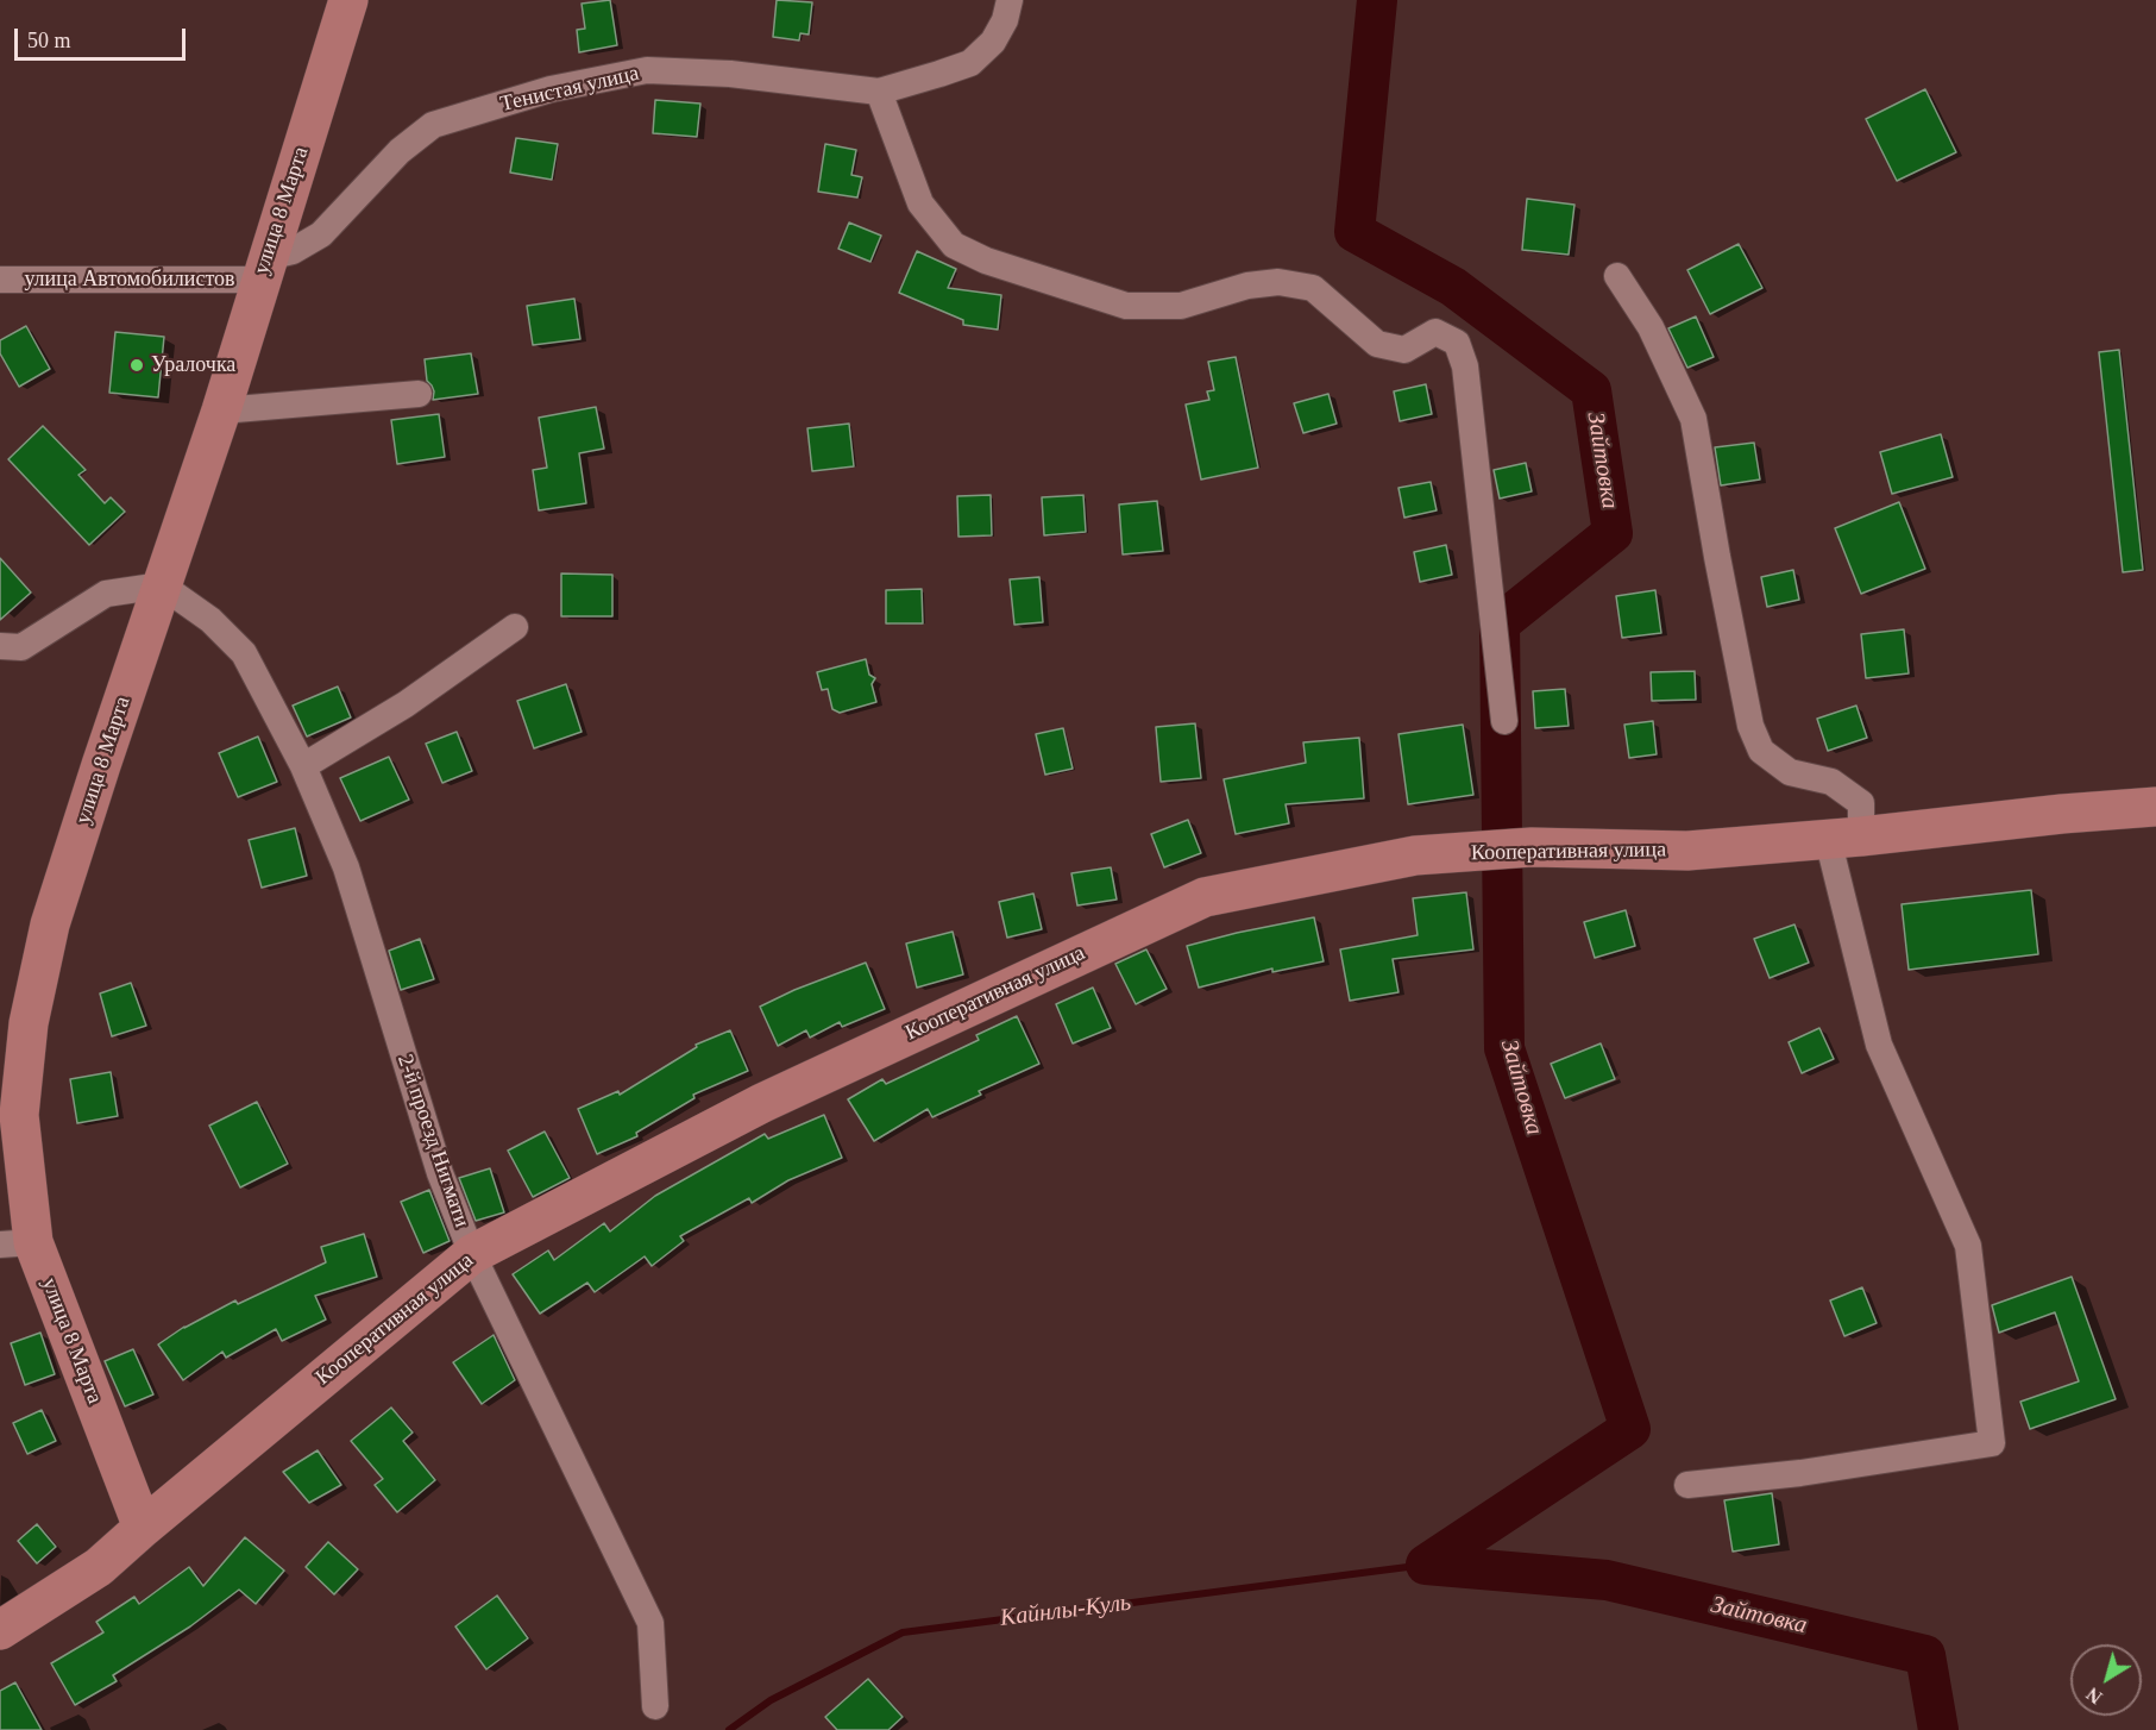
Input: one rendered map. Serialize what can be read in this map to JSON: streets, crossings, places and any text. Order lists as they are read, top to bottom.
{
  "streets": {
    "main road": ["улица 8 Марта", "Кооперативная улица"],
    "street": ["Тенистая улица", "улица Автомобилистов", "2-й проезд Нигмати"]
  },
  "crossings": [
    ["Тенистая улица", "улица 8 Марта"],
    ["Тенистая улица", "улица Автомобилистов"],
    ["улица 8 Марта", "улица Автомобилистов"],
    ["улица 8 Марта", "Кооперативная улица"],
    ["улица 8 Марта", "2-й проезд Нигмати"],
    ["Кооперативная улица", "2-й проезд Нигмати"]
  ],
  "water": ["Зайтовка", "Кайнлы-Куль"],
  "places": ["Уралочка"],
  "scale_bar": "50 m",
  "north": "bottom left"
}
